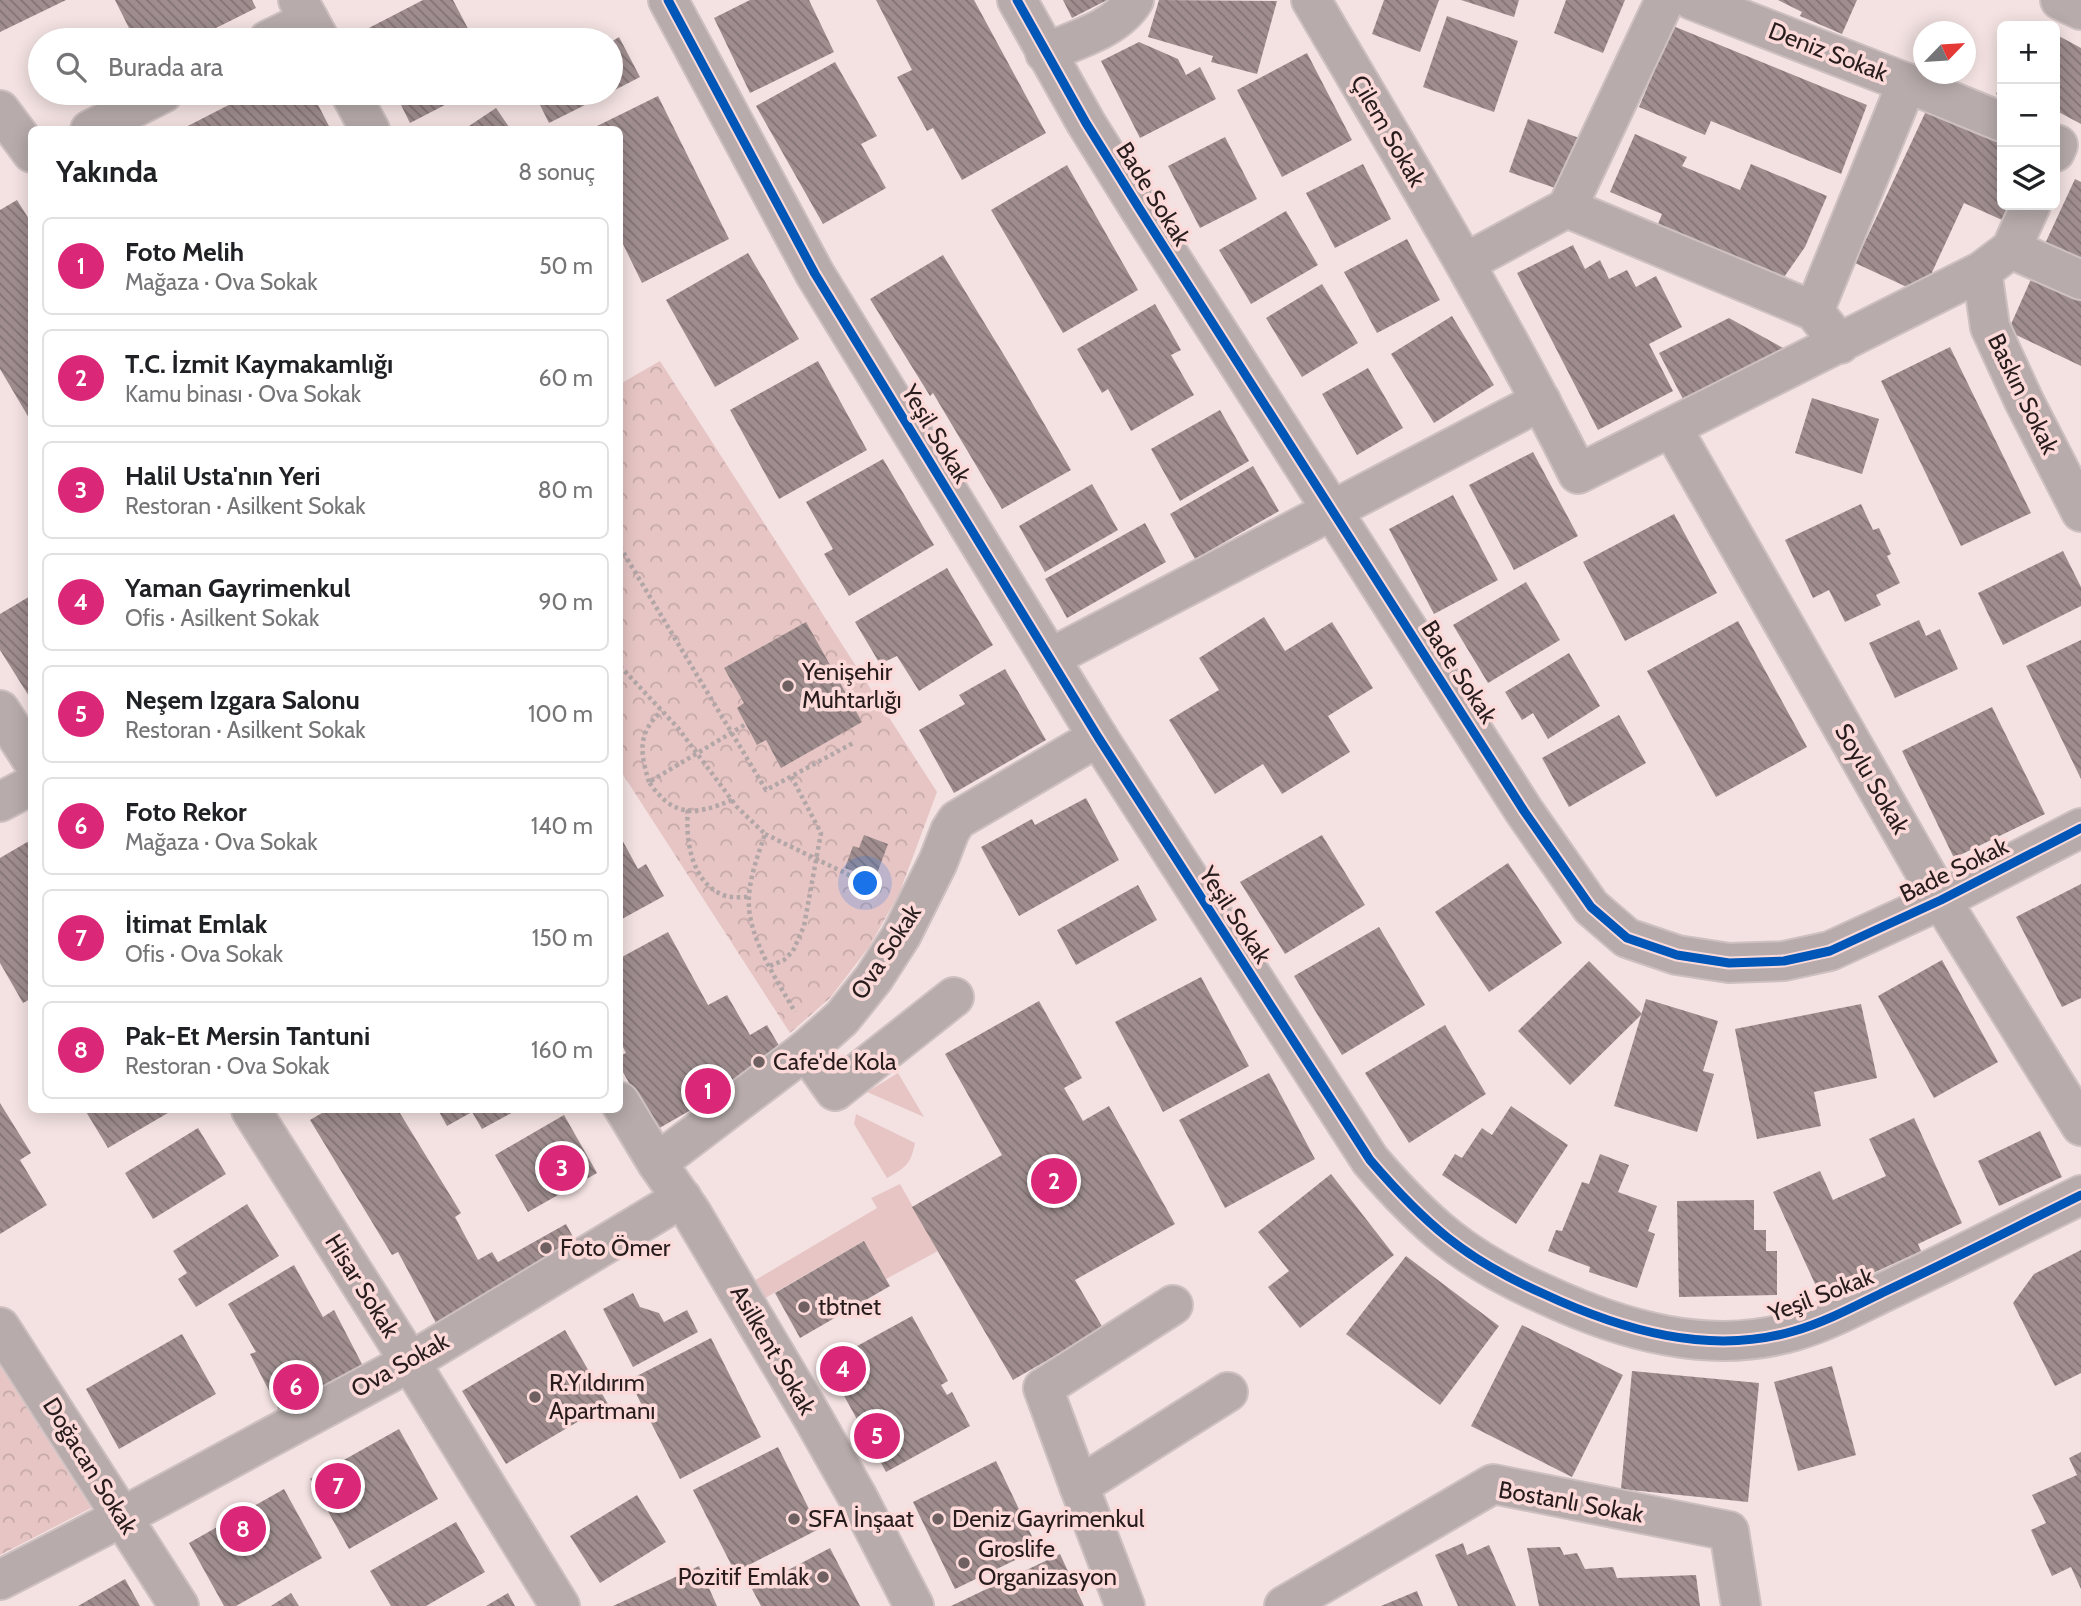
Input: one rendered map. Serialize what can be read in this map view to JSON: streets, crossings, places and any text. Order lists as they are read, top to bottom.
{
  "streets": {
    "street": [
      "Deniz Sokak",
      "Çilem Sokak",
      "Bade Sokak",
      "Baskın Sokak",
      "Yeşil Sokak",
      "Soylu Sokak",
      "Ova Sokak",
      "Hisar Sokak",
      "Asilkent Sokak",
      "Doğacan Sokak",
      "Bostanlı Sokak"
    ]
  },
  "crossings": [
    ["Bade Sokak", "Soylu Sokak"],
    ["Yeşil Sokak", "Ova Sokak"],
    ["Ova Sokak", "Hisar Sokak"],
    ["Ova Sokak", "Asilkent Sokak"],
    ["Ova Sokak", "Doğacan Sokak"]
  ],
  "places": [
    "Yenişehir Muhtarlığı",
    "Cafe'de Kola",
    "Foto Ömer",
    "tbtnet",
    "R.Yıldırım Apartmanı",
    "SFA İnşaat",
    "Deniz Gayrimenkul",
    "Groslife Organizasyon",
    "Pozitif Emlak"
  ],
  "north": "top right",
  "page": {
    "map_buttons": ["+", "−"],
    "search": "Burada ara",
    "heading": ["Yakında", "8 sonuç"],
    "list": [
      {
        "mark": "1",
        "name": "Foto Melih",
        "note": "Mağaza · Ova Sokak",
        "value": "50 m"
      },
      {
        "mark": "2",
        "name": "T.C. İzmit Kaymakamlığı",
        "note": "Kamu binası · Ova Sokak",
        "value": "60 m"
      },
      {
        "mark": "3",
        "name": "Halil Usta'nın Yeri",
        "note": "Restoran · Asilkent Sokak",
        "value": "80 m"
      },
      {
        "mark": "4",
        "name": "Yaman Gayrimenkul",
        "note": "Ofis · Asilkent Sokak",
        "value": "90 m"
      },
      {
        "mark": "5",
        "name": "Neşem Izgara Salonu",
        "note": "Restoran · Asilkent Sokak",
        "value": "100 m"
      },
      {
        "mark": "6",
        "name": "Foto Rekor",
        "note": "Mağaza · Ova Sokak",
        "value": "140 m"
      },
      {
        "mark": "7",
        "name": "İtimat Emlak",
        "note": "Ofis · Ova Sokak",
        "value": "150 m"
      },
      {
        "mark": "8",
        "name": "Pak-Et Mersin Tantuni",
        "note": "Restoran · Ova Sokak",
        "value": "160 m"
      }
    ],
    "pins": [
      "1",
      "3",
      "2",
      "4",
      "6",
      "5",
      "7",
      "8"
    ]
  }
}
